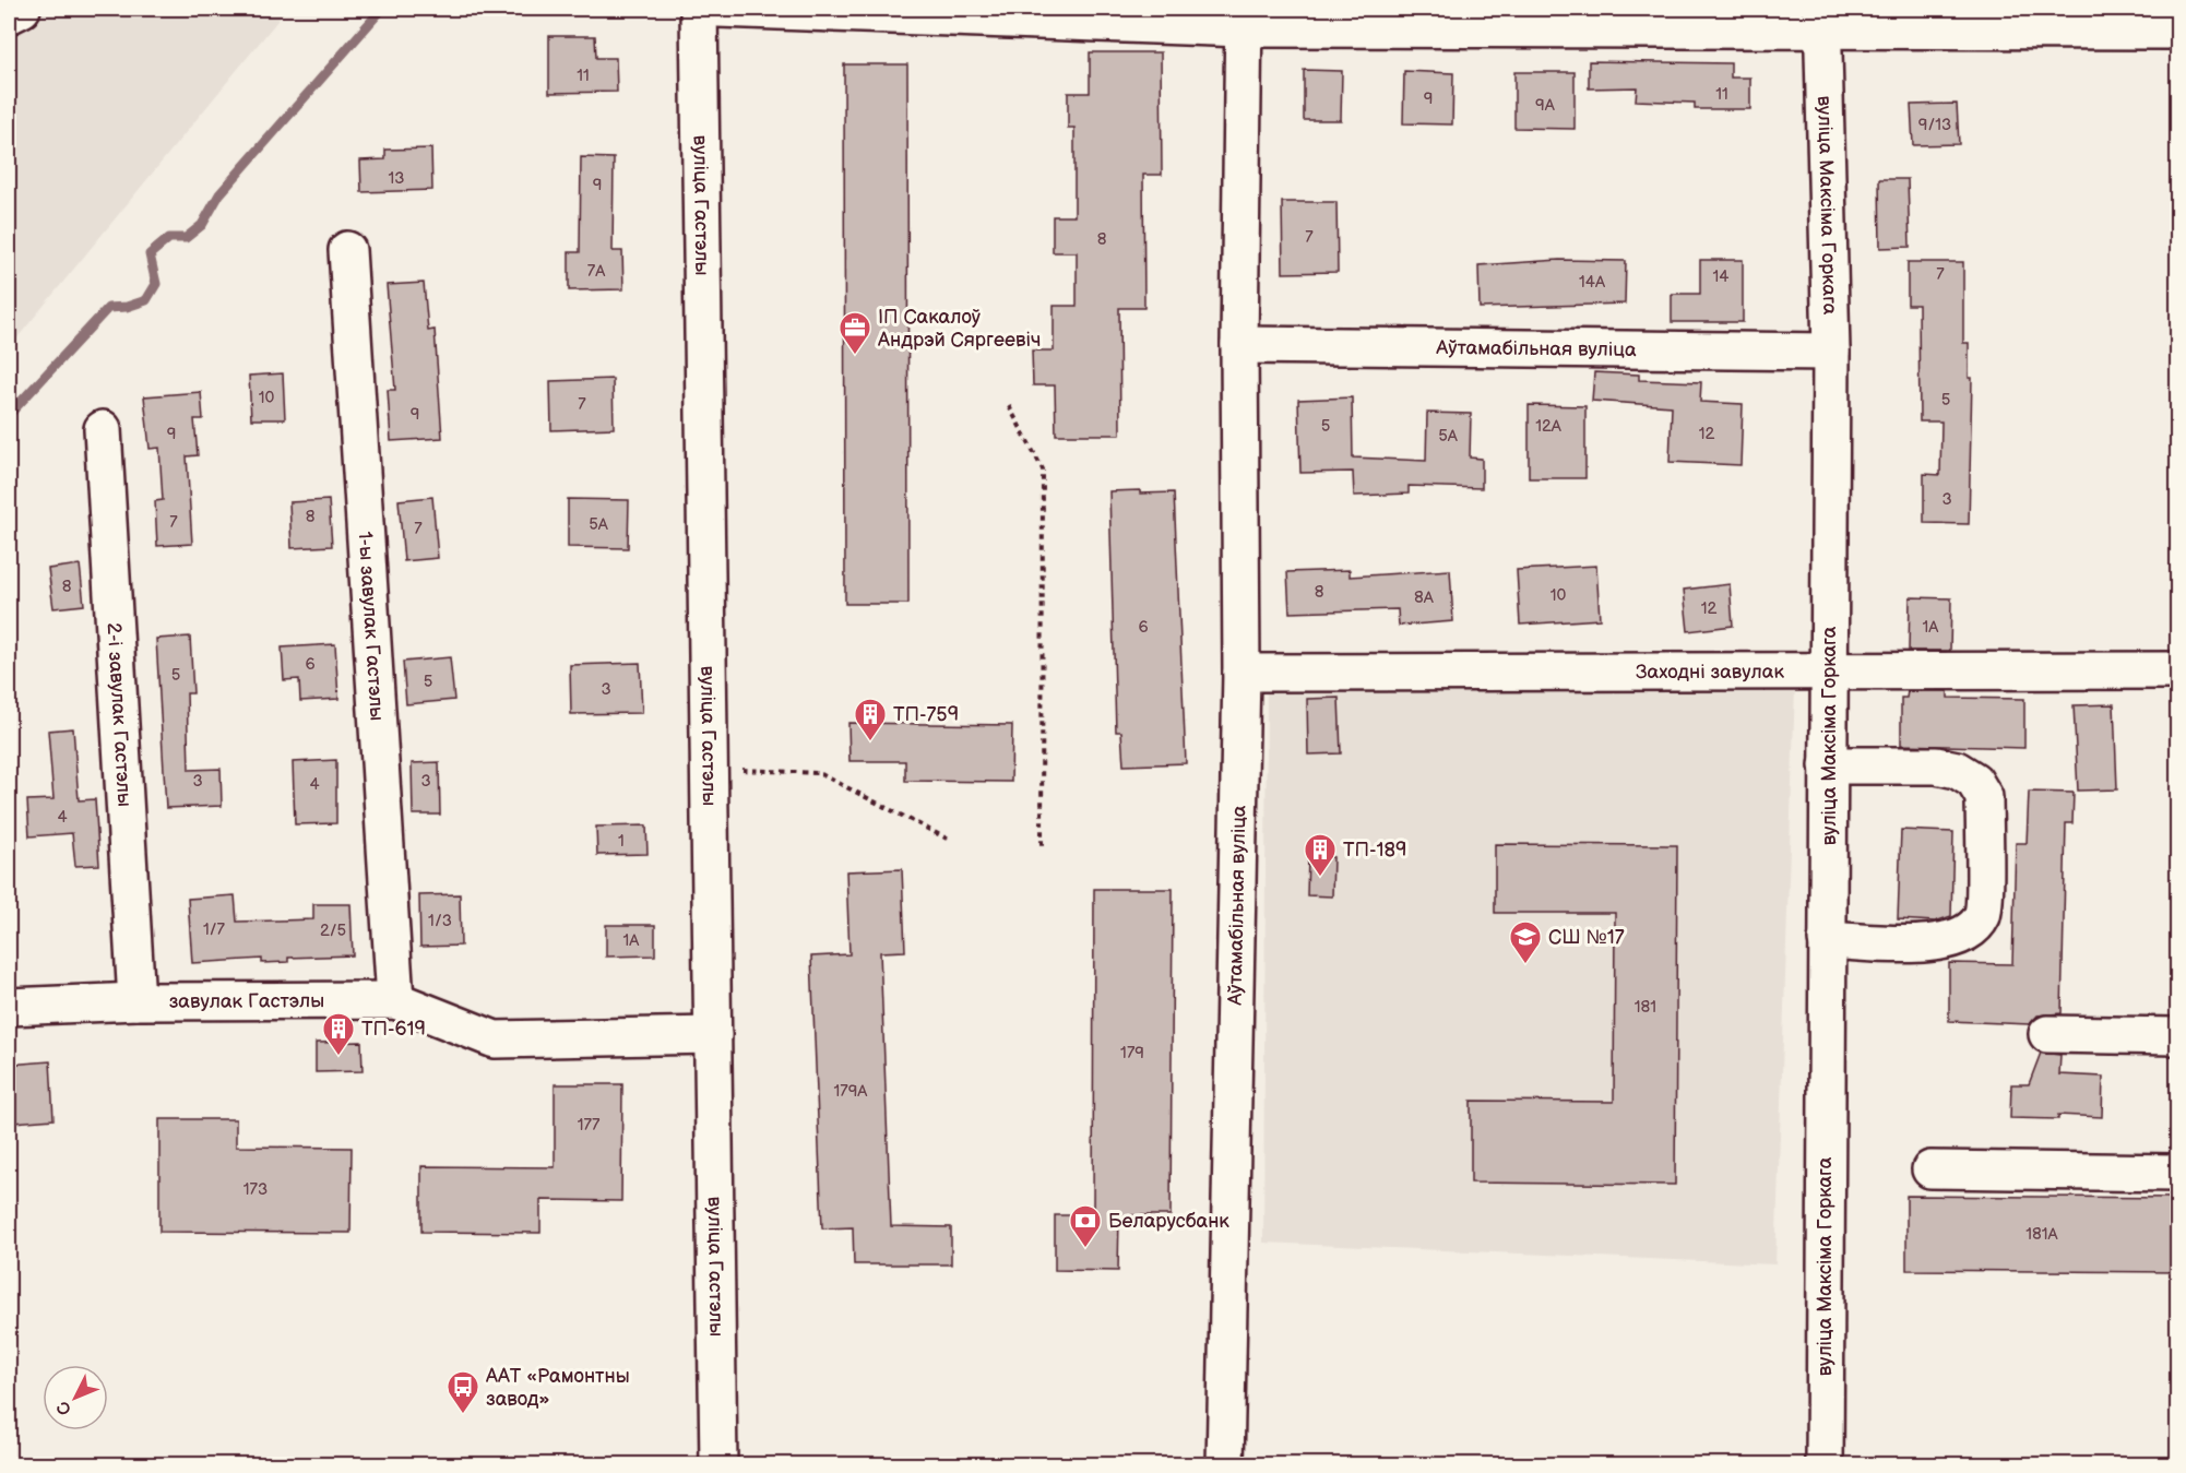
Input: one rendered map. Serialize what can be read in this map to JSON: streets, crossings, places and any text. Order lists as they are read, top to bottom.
{
  "streets": {
    "street": [
      "вуліца Гастэлы",
      "вуліца Максіма Горкага",
      "Аўтамабільная вуліца",
      "1-ы завулак Гастэлы",
      "Заходні завулак",
      "2-і завулак Гастэлы",
      "завулак Гастэлы"
    ]
  },
  "crossings": [
    ["вуліца Гастэлы", "завулак Гастэлы"],
    ["вуліца Максіма Горкага", "Аўтамабільная вуліца"],
    ["вуліца Максіма Горкага", "Заходні завулак"],
    ["Аўтамабільная вуліца", "Заходні завулак"],
    ["1-ы завулак Гастэлы", "завулак Гастэлы"],
    ["2-і завулак Гастэлы", "завулак Гастэлы"]
  ],
  "places": {
    "office": ["ІП Сакалоў Андрэй Сяргеевіч"],
    "building": ["ТП-759", "ТП-189", "ТП-619"],
    "school or university": ["СШ №17"],
    "bank": ["Беларусбанк"],
    "bus stop": ["ААТ «Рамонтны завод»"]
  },
  "house_numbers": [
    "11",
    "11",
    "9",
    "9А",
    "9/13",
    "13",
    "9",
    "7",
    "8",
    "7А",
    "7",
    "14",
    "14А",
    "10",
    "5",
    "7",
    "9",
    "5",
    "12А",
    "9",
    "12",
    "5А",
    "3",
    "8",
    "7",
    "5А",
    "7",
    "8",
    "8",
    "10",
    "8А",
    "12",
    "6",
    "1А",
    "6",
    "5",
    "5",
    "3",
    "3",
    "3",
    "4",
    "4",
    "1",
    "1/3",
    "1/7",
    "2/5",
    "1А",
    "181",
    "179",
    "179А",
    "177",
    "173",
    "181А"
  ],
  "north": "bottom left"
}
